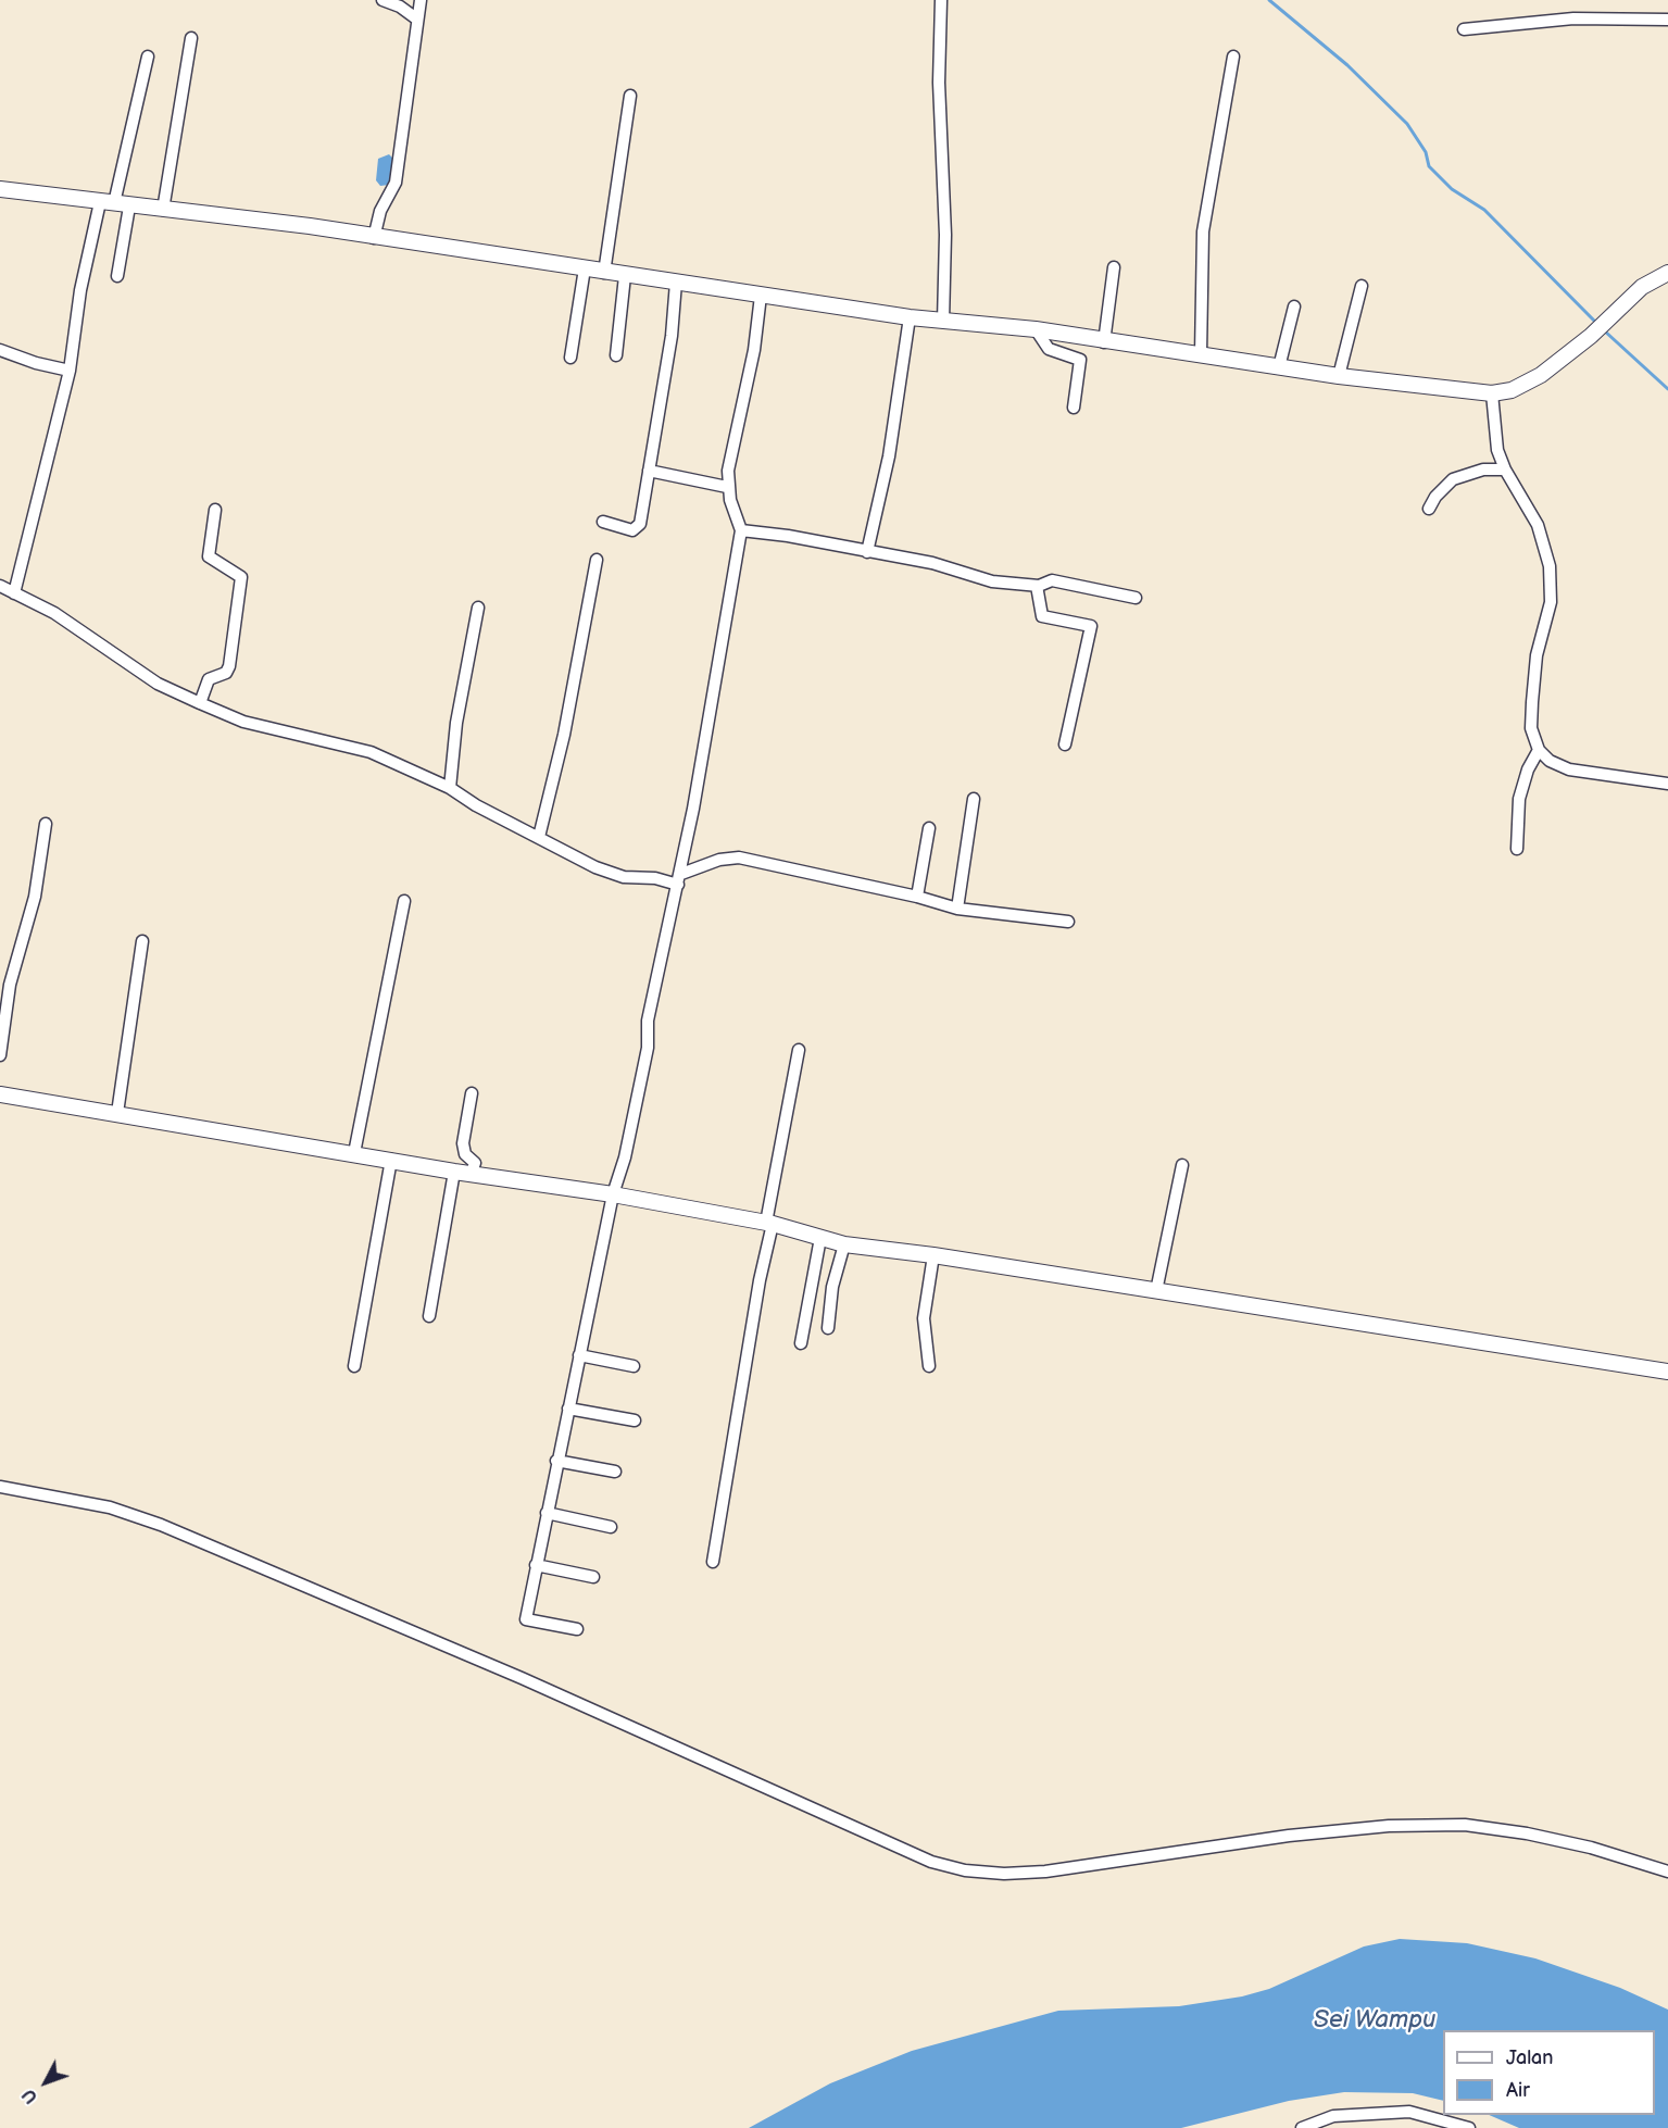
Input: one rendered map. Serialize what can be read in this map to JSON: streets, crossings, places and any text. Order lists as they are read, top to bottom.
{
  "water": ["Sei Wampu"],
  "legend": ["Jalan", "Air"],
  "north": "bottom left"
}
